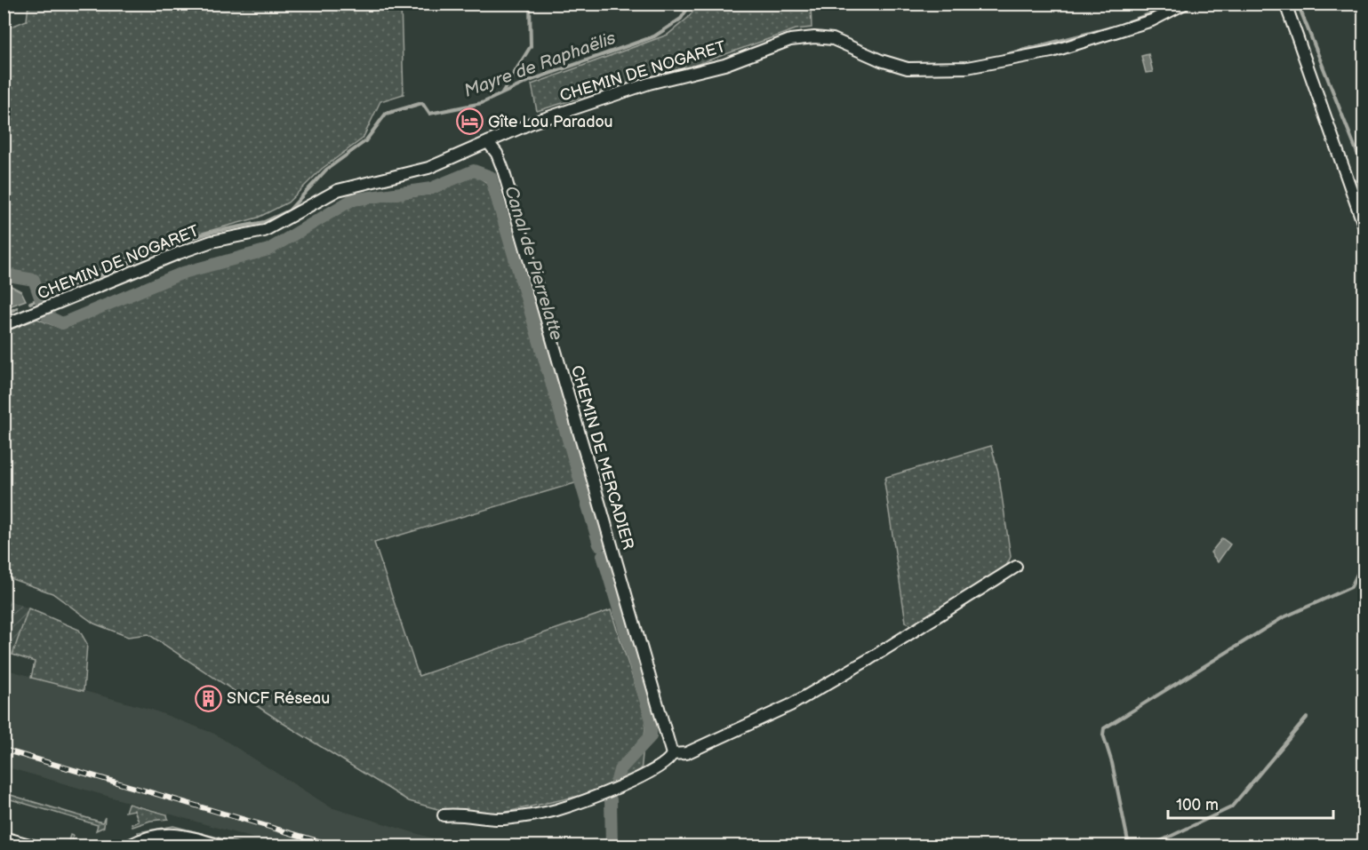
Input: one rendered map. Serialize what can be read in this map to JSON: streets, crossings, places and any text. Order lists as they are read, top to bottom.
{
  "streets": {
    "street": ["CHEMIN DE NOGARET", "CHEMIN DE MERCADIER"]
  },
  "crossings": [
    ["CHEMIN DE NOGARET", "CHEMIN DE MERCADIER"]
  ],
  "water": ["Mayre de Raphaëlis", "Canal de Pierrelatte"],
  "places": {
    "hotel": ["Gîte Lou Paradou"],
    "building": ["SNCF Réseau"]
  },
  "scale_bar": "100 m"
}
